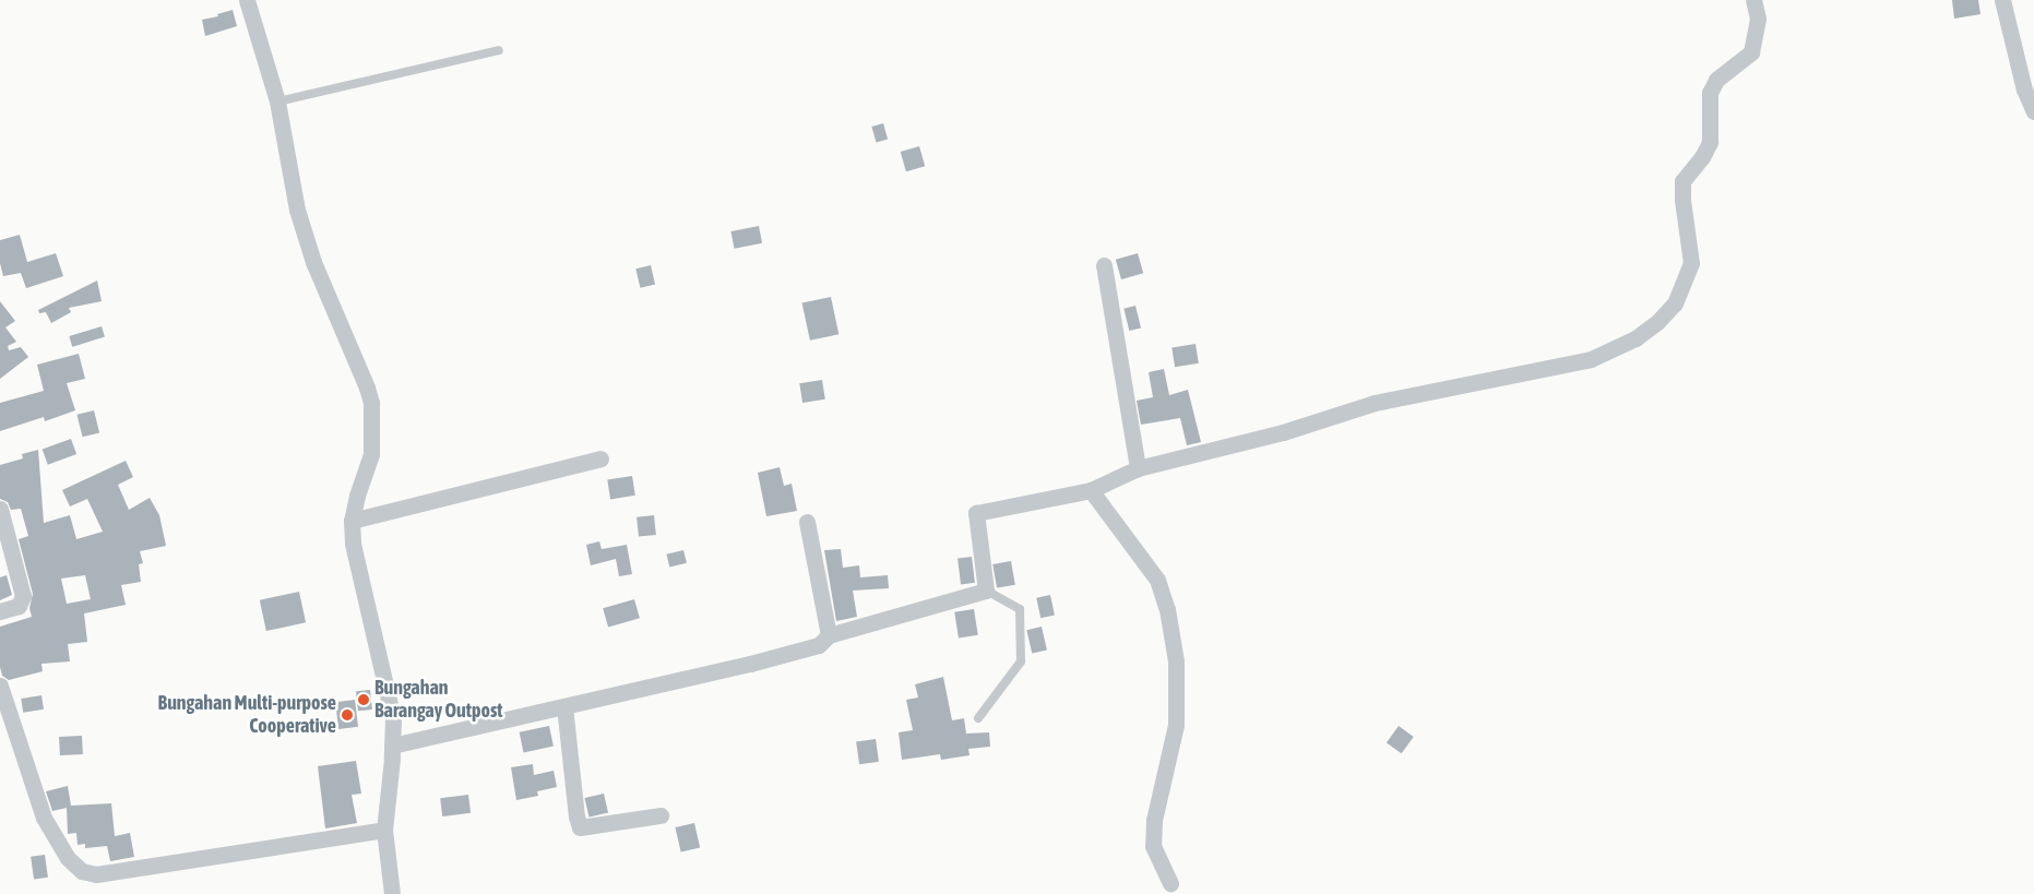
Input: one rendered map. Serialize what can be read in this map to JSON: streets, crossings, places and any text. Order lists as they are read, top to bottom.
{
  "places": ["Bungahan Barangay Outpost", "Bungahan Multi-purpose Cooperative"]
}
